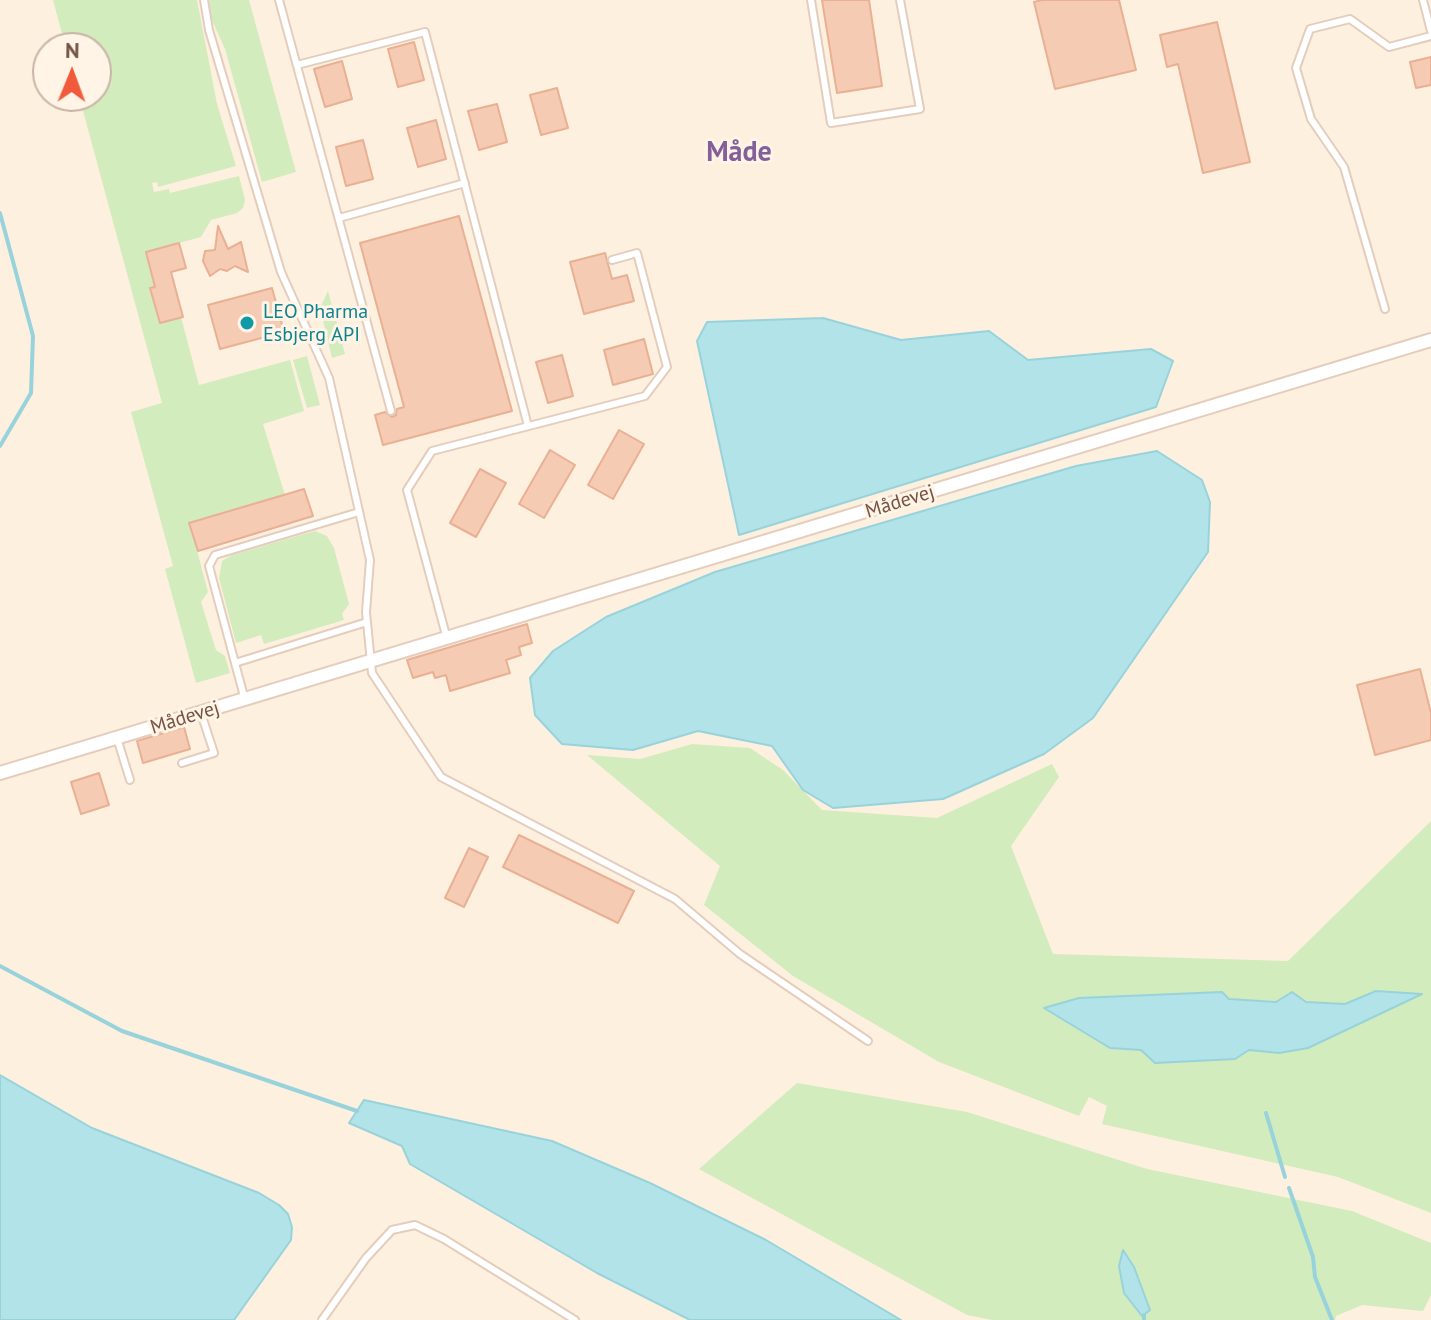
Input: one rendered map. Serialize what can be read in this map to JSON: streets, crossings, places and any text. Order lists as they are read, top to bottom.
{
  "streets": {
    "street": ["Mådevej"]
  },
  "districts": ["Måde"],
  "places": ["LEO Pharma Esbjerg API"],
  "north": "top"
}
